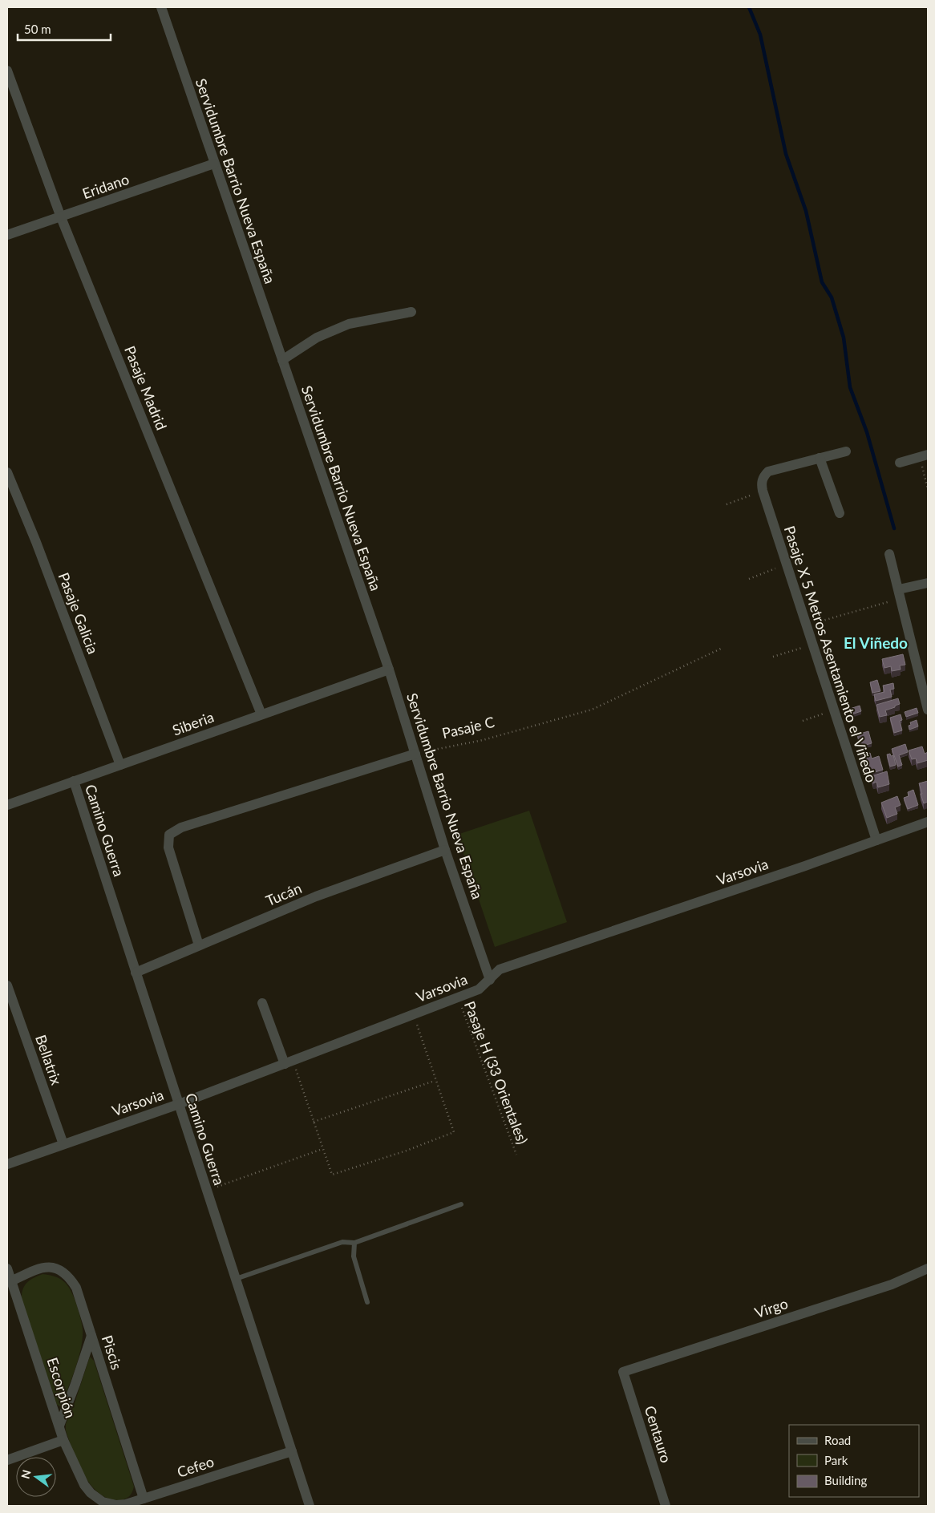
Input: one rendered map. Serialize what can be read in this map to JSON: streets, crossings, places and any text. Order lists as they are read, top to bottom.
{
  "streets": {
    "street": [
      "Servidumbre Barrio Nueva España",
      "Eridano",
      "Pasaje Madrid",
      "Pasaje Galicia",
      "Pasaje X 5 Metros Asentamiento el Viñedo",
      "Siberia",
      "Camino Guerra",
      "Varsovia",
      "Tucán",
      "Bellatrix",
      "Virgo",
      "Piscis",
      "Escorpión",
      "Centauro",
      "Cefeo"
    ],
    "path": ["Pasaje C", "Pasaje H (33 Orientales)"]
  },
  "crossings": [
    ["Servidumbre Barrio Nueva España", "Eridano"],
    ["Servidumbre Barrio Nueva España", "Siberia"],
    ["Servidumbre Barrio Nueva España", "Pasaje C"],
    ["Servidumbre Barrio Nueva España", "Varsovia"],
    ["Servidumbre Barrio Nueva España", "Tucán"],
    ["Eridano", "Pasaje Madrid"],
    ["Pasaje Madrid", "Siberia"],
    ["Pasaje Galicia", "Siberia"],
    ["Pasaje X 5 Metros Asentamiento el Viñedo", "Varsovia"],
    ["Siberia", "Camino Guerra"],
    ["Camino Guerra", "Varsovia"],
    ["Camino Guerra", "Tucán"],
    ["Camino Guerra", "Cefeo"],
    ["Varsovia", "Bellatrix"],
    ["Varsovia", "Pasaje H (33 Orientales)"],
    ["Virgo", "Centauro"],
    ["Piscis", "Escorpión"],
    ["Piscis", "Cefeo"],
    ["Escorpión", "Cefeo"]
  ],
  "districts": ["El Viñedo"],
  "legend": ["Road", "Park", "Building"],
  "scale_bar": "50 m",
  "north": "left"
}
